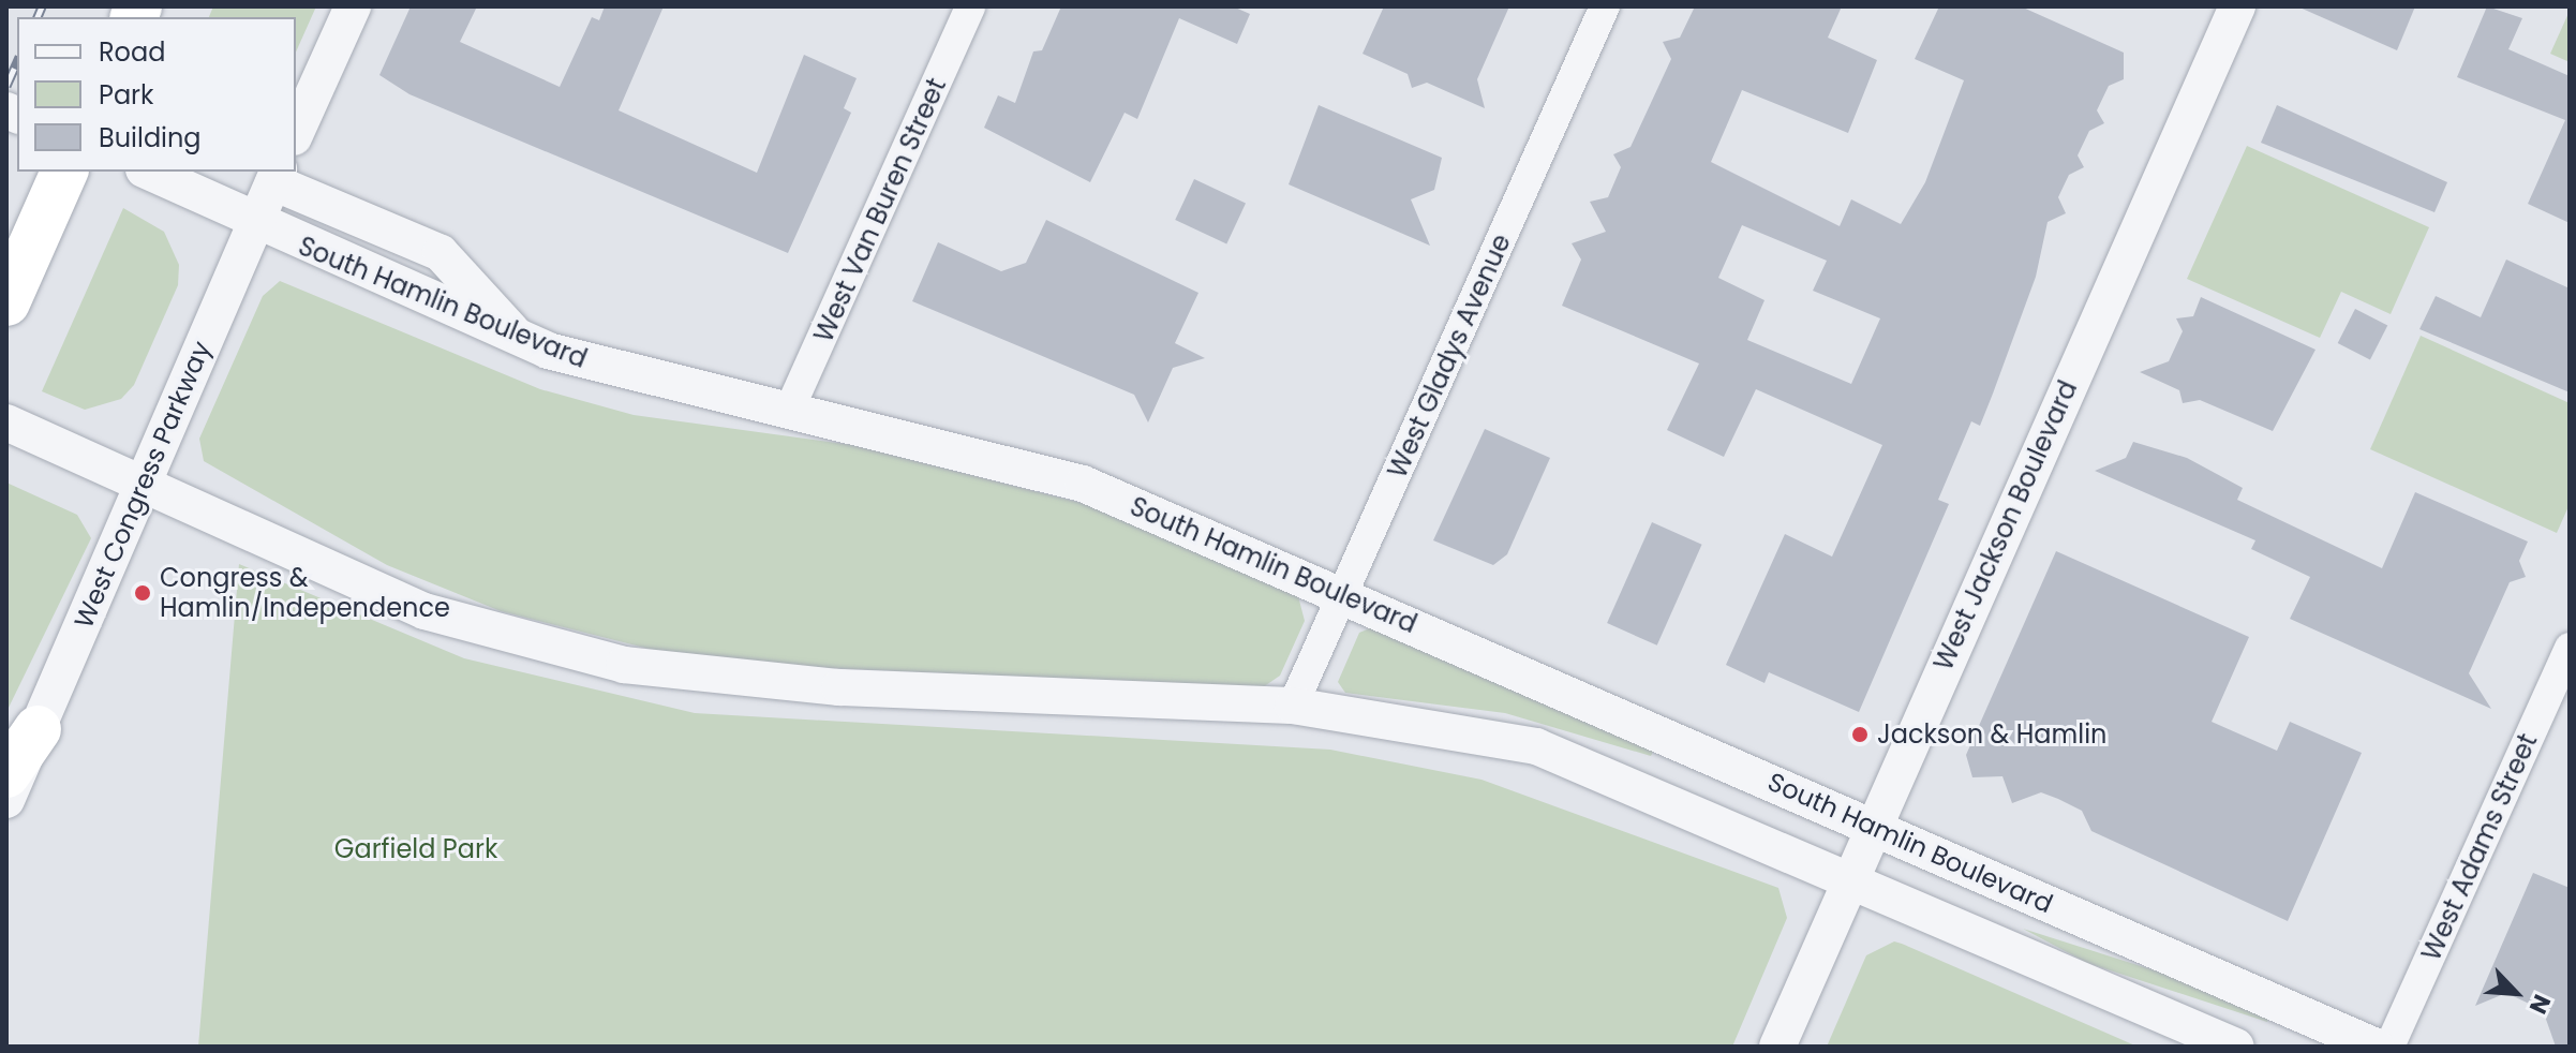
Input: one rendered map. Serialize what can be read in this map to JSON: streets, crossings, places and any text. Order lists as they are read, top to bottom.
{
  "streets": {
    "street": [
      "West Van Buren Street",
      "South Hamlin Boulevard",
      "West Gladys Avenue",
      "West Congress Parkway",
      "West Jackson Boulevard",
      "West Adams Street"
    ]
  },
  "crossings": [
    ["West Van Buren Street", "South Hamlin Boulevard"],
    ["South Hamlin Boulevard", "West Gladys Avenue"],
    ["South Hamlin Boulevard", "West Congress Parkway"],
    ["South Hamlin Boulevard", "West Jackson Boulevard"]
  ],
  "parks": ["Garfield Park"],
  "places": ["Congress & Hamlin/Independence", "Jackson & Hamlin"],
  "legend": ["Road", "Park", "Building"],
  "north": "bottom right"
}
